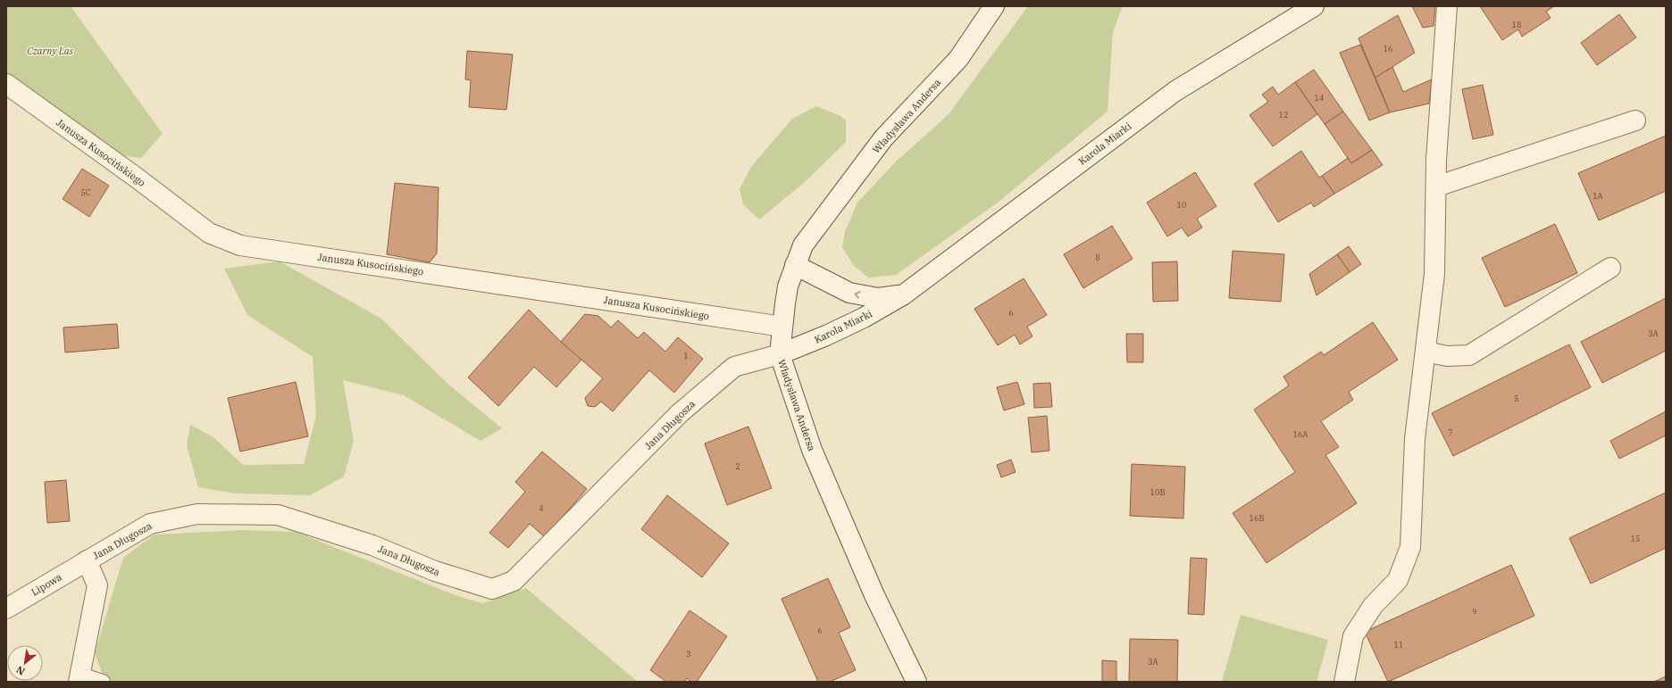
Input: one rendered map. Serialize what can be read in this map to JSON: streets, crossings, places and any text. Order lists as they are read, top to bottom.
{
  "streets": {
    "street": [
      "Władysława Andersa",
      "Karola Miarki",
      "Janusza Kusocińskiego",
      "Jana Długosza",
      "Lipowa"
    ]
  },
  "crossings": [
    ["Władysława Andersa", "Karola Miarki"],
    ["Władysława Andersa", "Janusza Kusocińskiego"],
    ["Władysława Andersa", "Jana Długosza"],
    ["Karola Miarki", "Jana Długosza"],
    ["Jana Długosza", "Lipowa"]
  ],
  "parks": ["Czarny Las"],
  "house_numbers": [
    "18",
    "16",
    "14",
    "12",
    "5C",
    "1A",
    "10",
    "8",
    "6",
    "3A",
    "1",
    "5",
    "7",
    "16A",
    "2",
    "10B",
    "4",
    "16B",
    "15",
    "9",
    "6",
    "11",
    "3",
    "3A"
  ],
  "north": "bottom left"
}
